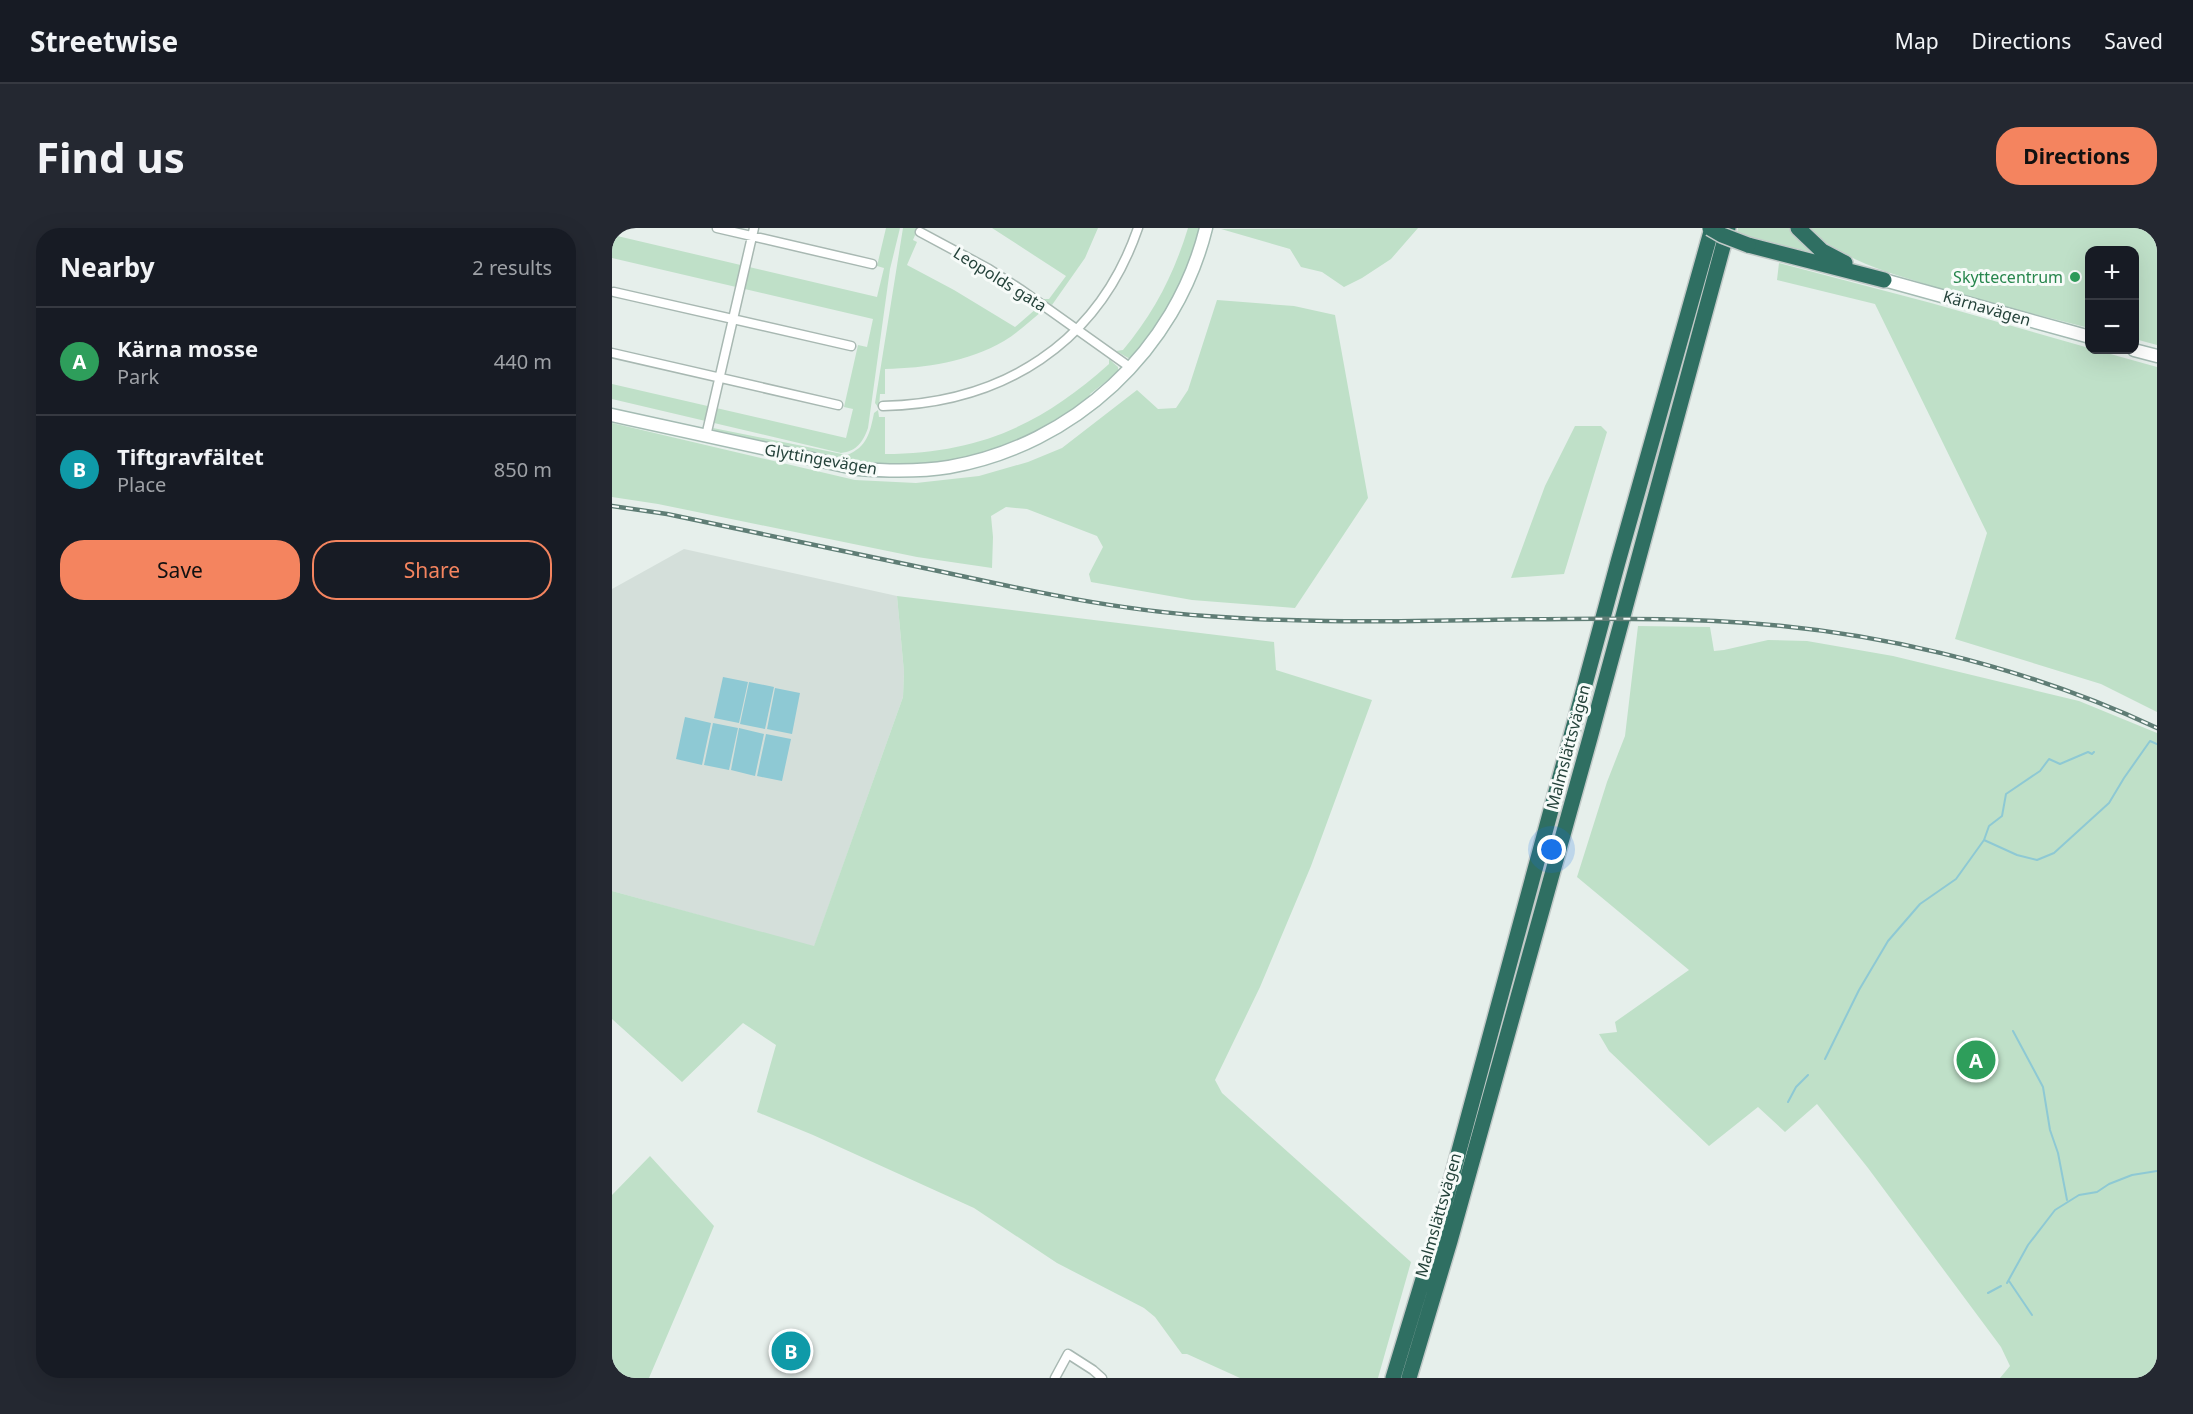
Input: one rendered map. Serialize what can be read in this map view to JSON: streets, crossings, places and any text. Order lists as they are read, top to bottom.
{
  "streets": {
    "highway": ["Malmslättsvägen"],
    "street": ["Leopolds gata", "Kärnavägen", "Glyttingevägen"]
  },
  "crossings": [
    ["Leopolds gata", "Glyttingevägen"]
  ],
  "places": ["Skyttecentrum"],
  "page": {
    "header": "Streetwise",
    "nav": ["Map", "Directions", "Saved"],
    "buttons": [
      "Directions",
      ["Save", "Share"]
    ],
    "title": "Find us",
    "heading": ["Nearby", "2 results"],
    "map_buttons": ["+", "−"],
    "list": [
      {
        "mark": "A",
        "name": "Kärna mosse",
        "note": "Park",
        "value": "440 m"
      },
      {
        "mark": "B",
        "name": "Tiftgravfältet",
        "note": "Place",
        "value": "850 m"
      }
    ],
    "pins": ["A", "B"]
  }
}
